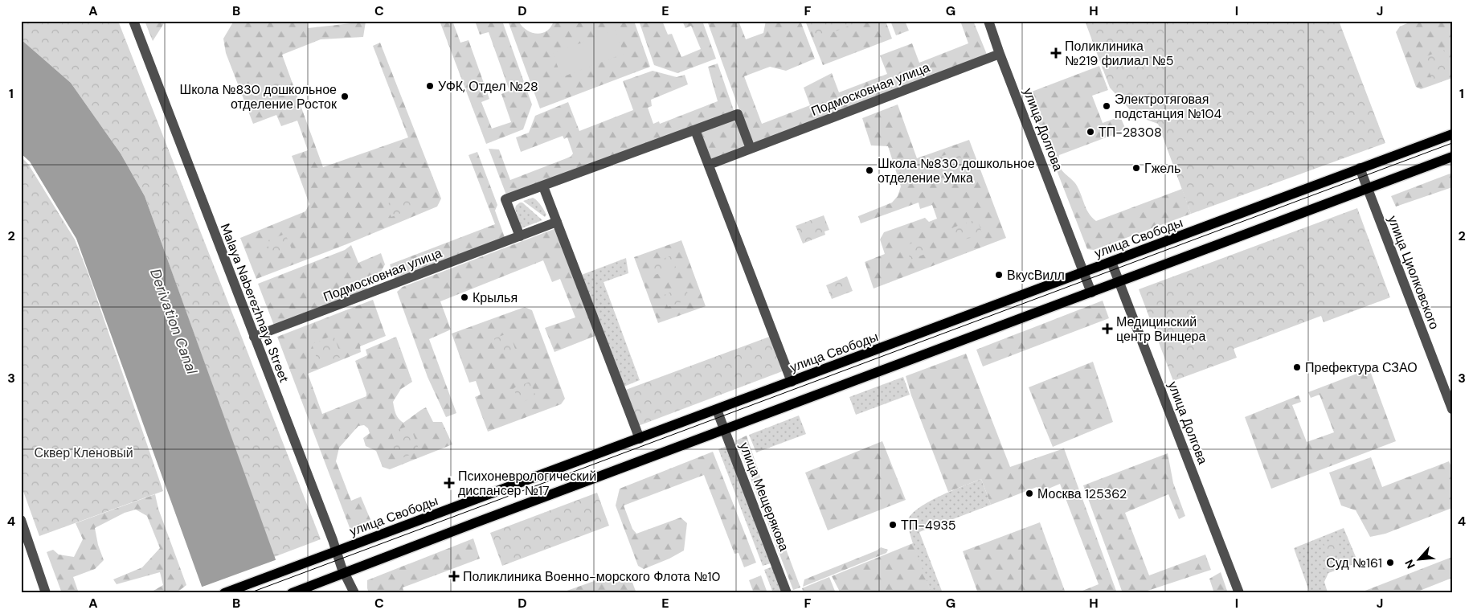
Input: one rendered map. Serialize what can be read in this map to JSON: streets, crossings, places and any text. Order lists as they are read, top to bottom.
{
  "streets": {
    "main road": ["улица Свободы"],
    "street": [
      "Подмосковная улица",
      "улица Долгова",
      "улица Циолковского",
      "Malaya Naberezhnaya Street",
      "улица Мещерякова"
    ]
  },
  "crossings": [
    ["Подмосковная улица", "улица Долгова"],
    ["Подмосковная улица", "Malaya Naberezhnaya Street"],
    ["улица Долгова", "улица Свободы"],
    ["улица Свободы", "улица Циолковского"],
    ["улица Свободы", "Malaya Naberezhnaya Street"],
    ["улица Свободы", "улица Мещерякова"]
  ],
  "water": ["Derivation Canal"],
  "parks": ["Сквер Кленовый"],
  "places": {
    "health": [
      "Поликлиника №219 филиал №5",
      "Медицинский центр Винцера",
      "Психоневрологический диспансер №17",
      "Поликлиника Военно-морского Флота №10"
    ],
    "other": [
      "УФК, Отдел №28",
      "Школа №830 дошкольное отделение Росток",
      "Электротяговая подстанция №104",
      "ТП-28308",
      "Гжель",
      "Школа №830 дошкольное отделение Умка",
      "ВкусВилл",
      "Крылья",
      "Префектура СЗАО",
      "Москва 125362",
      "ТП-4935",
      "Суд №161"
    ]
  },
  "north": "bottom left",
  "grid": {
    "columns": [
      "A",
      "B",
      "C",
      "D",
      "E",
      "F",
      "G",
      "H",
      "I",
      "J"
    ],
    "rows": [
      "1",
      "2",
      "3",
      "4"
    ]
  }
}
